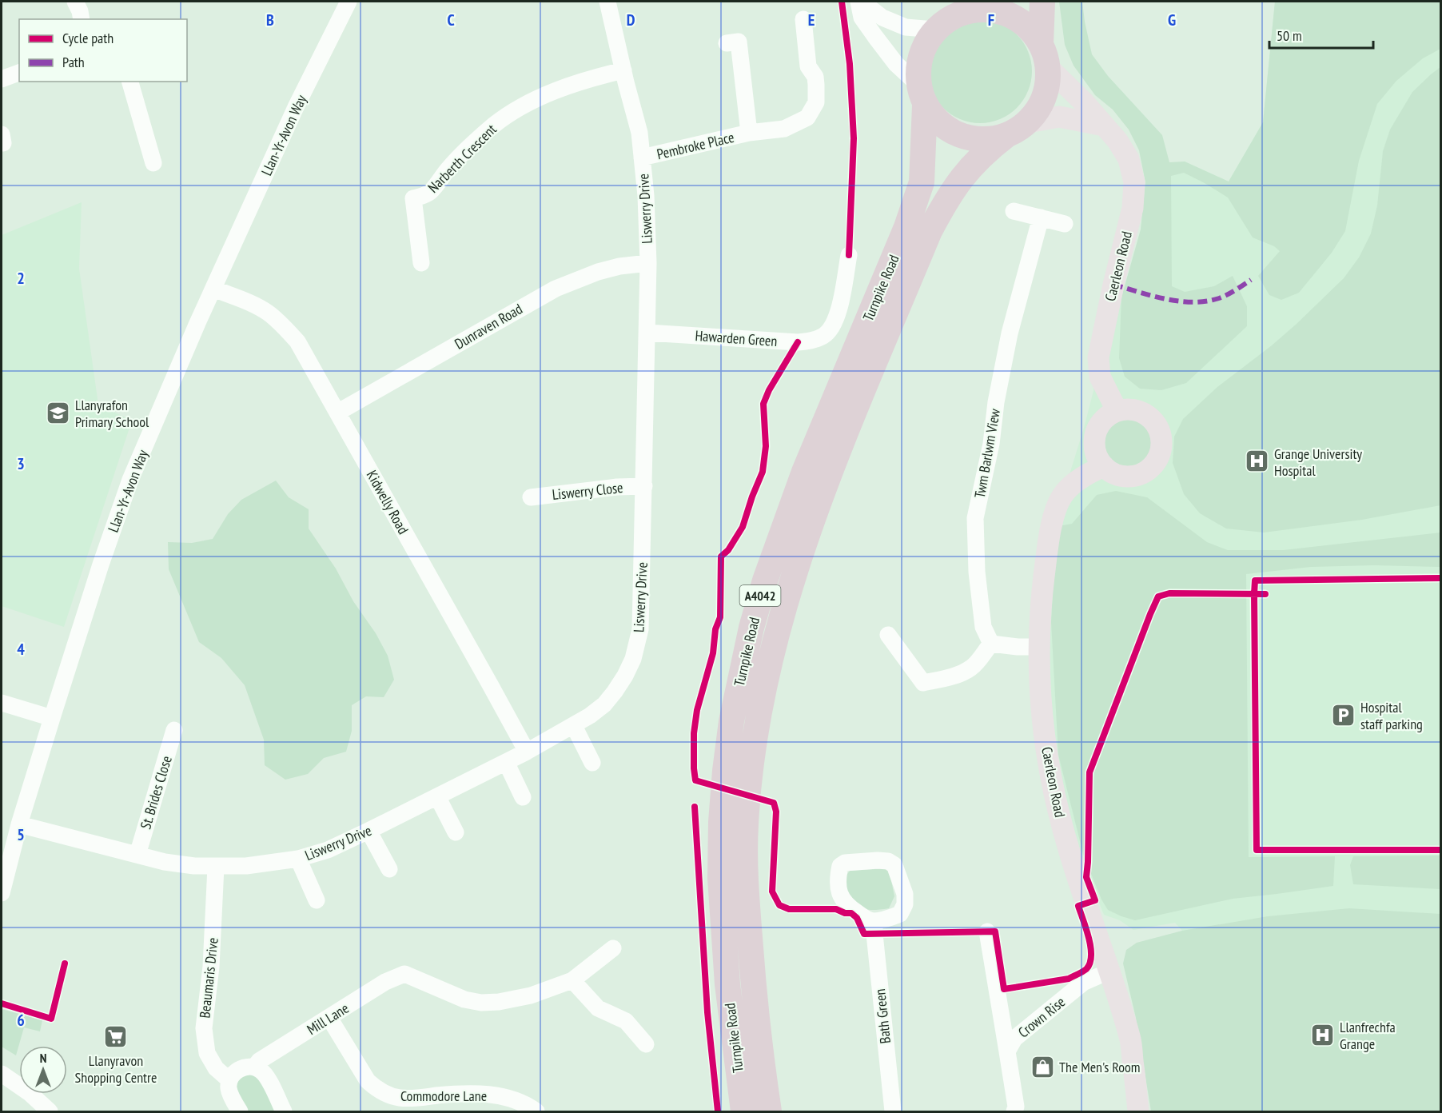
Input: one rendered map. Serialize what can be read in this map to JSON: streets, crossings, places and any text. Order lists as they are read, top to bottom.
{
  "streets": {
    "highway": ["Turnpike Road", "A4042"],
    "main road": ["Caerleon Road"],
    "street": [
      "Llan-Yr-Avon Way",
      "Pembroke Place",
      "Narberth Crescent",
      "Liswerry Drive",
      "Dunraven Road",
      "Hawarden Green",
      "Twm Barlwm View",
      "Liswerry Close",
      "Kidwelly Road",
      "St. Brides Close",
      "Beaumaris Drive",
      "Bath Green",
      "Crown Rise",
      "Mill Lane",
      "Commodore Lane"
    ]
  },
  "crossings": [
    ["Llan-Yr-Avon Way", "Liswerry Drive"],
    ["Llan-Yr-Avon Way", "Kidwelly Road"],
    ["Pembroke Place", "Liswerry Drive"],
    ["Narberth Crescent", "Liswerry Drive"],
    ["Liswerry Drive", "Dunraven Road"],
    ["Liswerry Drive", "Hawarden Green"],
    ["Liswerry Drive", "Liswerry Close"],
    ["Liswerry Drive", "Kidwelly Road"],
    ["Liswerry Drive", "St. Brides Close"],
    ["Liswerry Drive", "Beaumaris Drive"],
    ["Caerleon Road", "Turnpike Road"],
    ["Caerleon Road", "Crown Rise"],
    ["Dunraven Road", "Kidwelly Road"],
    ["Beaumaris Drive", "Mill Lane"],
    ["Mill Lane", "Commodore Lane"]
  ],
  "places": {
    "school or university": ["Llanyrafon Primary School"],
    "hospital": ["Grange University Hospital", "Llanfrechfa Grange"],
    "parking": ["Hospital staff parking"],
    "supermarket": ["Llanyravon Shopping Centre"],
    "shop": ["The Men's Room"]
  },
  "legend": ["Cycle path", "Path"],
  "scale_bar": "50 m",
  "north": "top",
  "grid": {
    "columns": [
      "B",
      "C",
      "D",
      "E",
      "F",
      "G"
    ],
    "rows": [
      "2",
      "3",
      "4",
      "5",
      "6"
    ]
  }
}
